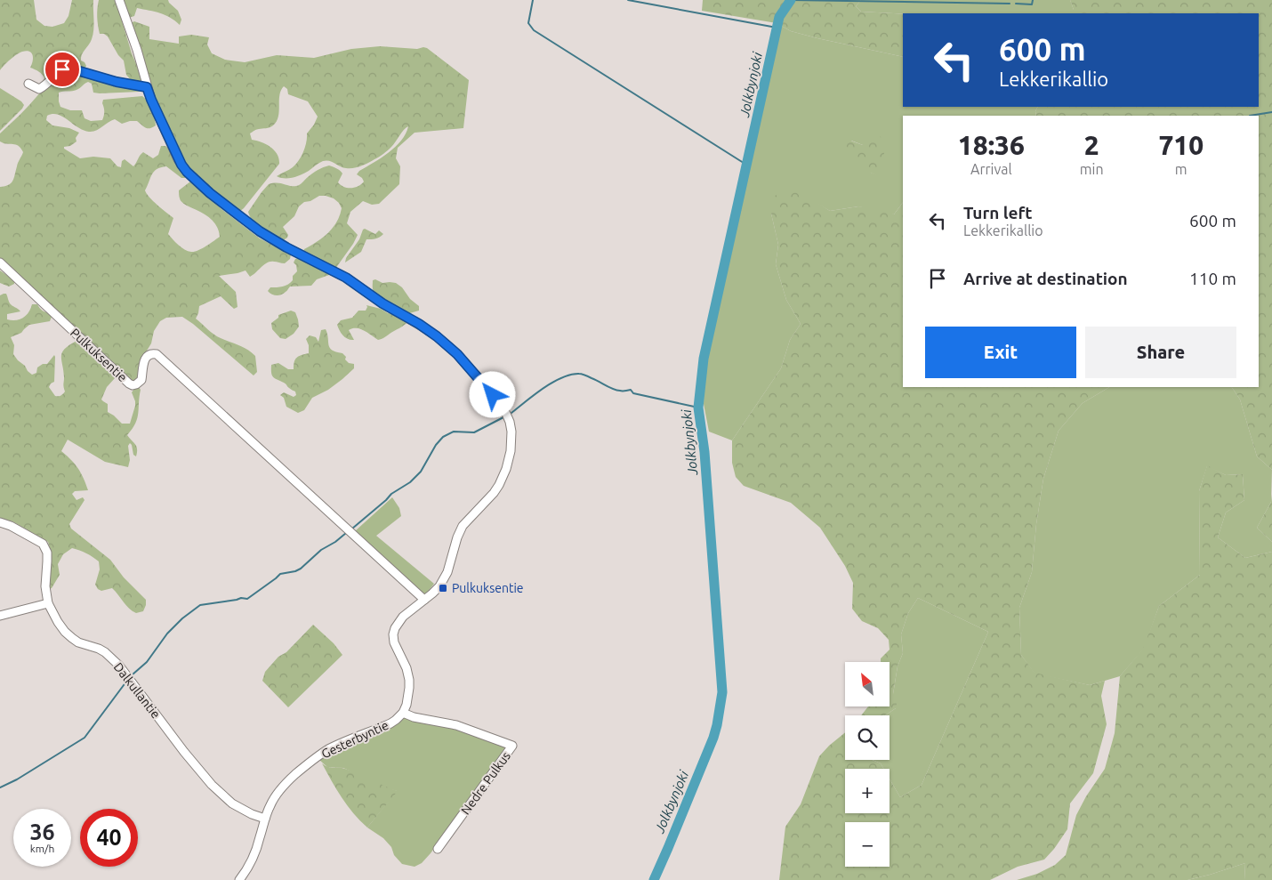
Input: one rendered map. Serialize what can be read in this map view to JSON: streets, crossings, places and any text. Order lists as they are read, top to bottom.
{
  "streets": {
    "street": [
      "Pulkuksentie",
      "Dalkullantie",
      "Gesterbyntie",
      "Nedre Pulkus"
    ]
  },
  "crossings": [
    ["Dalkullantie", "Gesterbyntie"],
    ["Gesterbyntie", "Nedre Pulkus"]
  ],
  "water": ["Jolkbynjoki"],
  "places": {
    "transit": ["Pulkuksentie"]
  },
  "north": "top left",
  "page": {
    "turn": ["600 m", "Lekkerikallio"],
    "eta": [
      "18:36",
      "Arrival",
      "2",
      "min",
      "710",
      "m"
    ],
    "list": [
      {
        "name": "Turn left",
        "note": "Lekkerikallio",
        "value": "600 m"
      },
      {
        "name": "Arrive at destination",
        "value": "110 m"
      }
    ],
    "buttons": ["Exit", "Share"],
    "map_buttons": ["+", "−"],
    "speed": "36 km/h",
    "limit": "40"
  }
}
